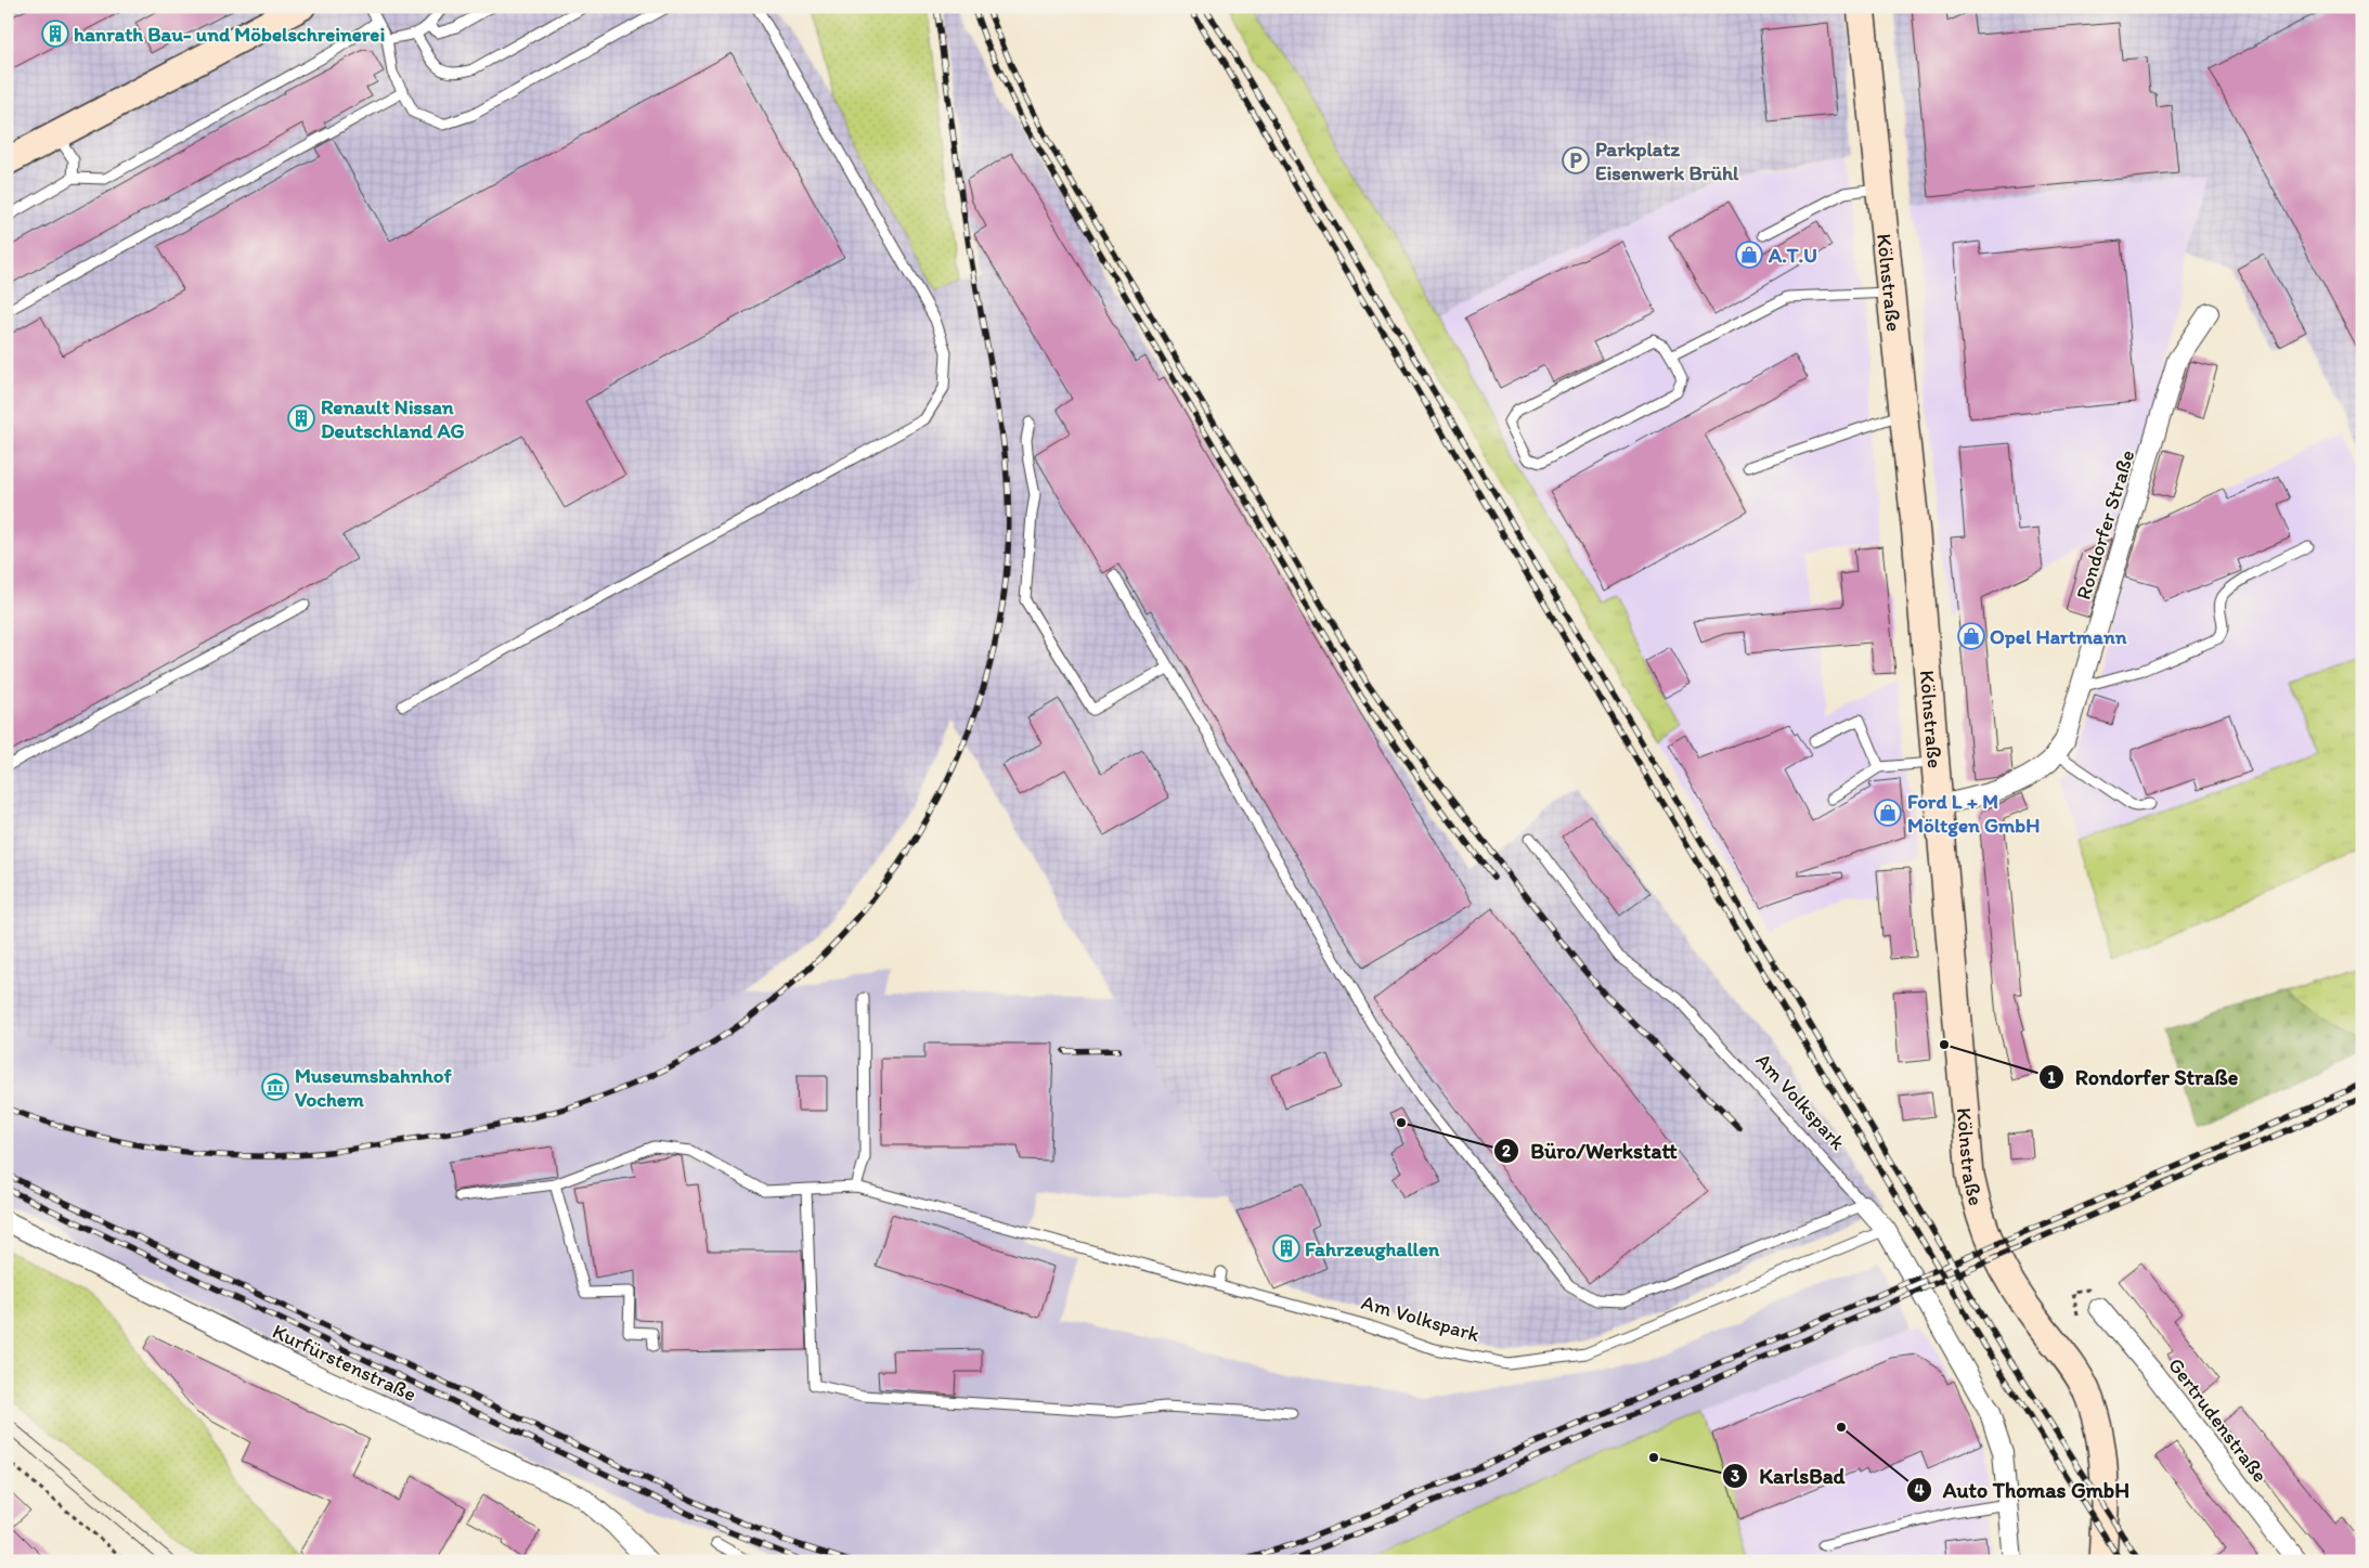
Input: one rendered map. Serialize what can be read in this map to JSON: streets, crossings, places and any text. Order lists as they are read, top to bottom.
{
  "streets": {
    "main road": ["Kölnstraße"],
    "street": [
      "Rondorfer Straße",
      "Am Volkspark",
      "Kurfürstenstraße",
      "Gertrudenstraße"
    ]
  },
  "crossings": [
    ["Kölnstraße", "Rondorfer Straße"]
  ],
  "places": {
    "building": ["hanrath Bau- und Möbelschreinerei", "Renault Nissan Deutschland AG", "Fahrzeughallen"],
    "parking": ["Parkplatz Eisenwerk Brühl"],
    "shop": ["A.T.U", "Opel Hartmann", "Ford L + M Möltgen GmbH"],
    "other": [
      "Rondorfer Straße",
      "Büro/Werkstatt",
      "Auto Thomas GmbH",
      "KarlsBad"
    ],
    "museum": ["Museumsbahnhof Vochem"]
  }
}
